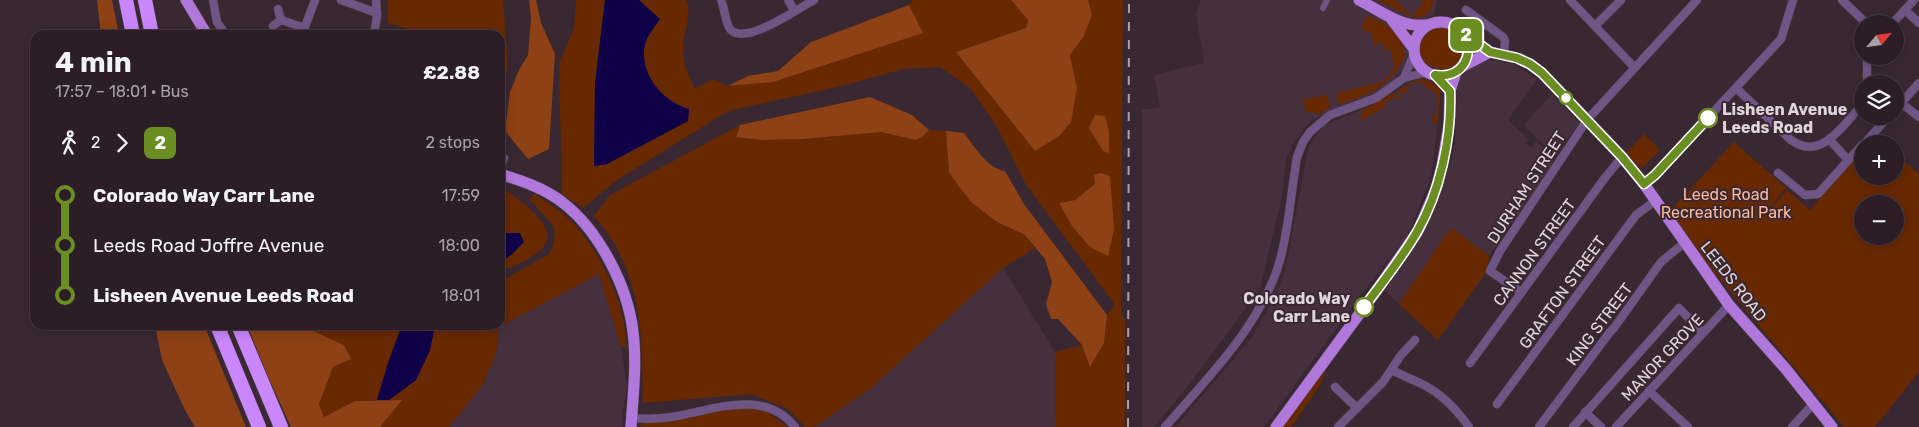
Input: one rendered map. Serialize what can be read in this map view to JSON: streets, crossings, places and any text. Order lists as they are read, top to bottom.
{
  "streets": {
    "main road": ["LEEDS ROAD"],
    "street": [
      "DURHAM STREET",
      "CANNON STREET",
      "GRAFTON STREET",
      "KING STREET",
      "MANOR GROVE"
    ]
  },
  "crossings": [
    ["DURHAM STREET", "CANNON STREET"],
    ["DURHAM STREET", "LEEDS ROAD"],
    ["CANNON STREET", "LEEDS ROAD"],
    ["LEEDS ROAD", "GRAFTON STREET"],
    ["LEEDS ROAD", "KING STREET"],
    ["LEEDS ROAD", "MANOR GROVE"]
  ],
  "parks": ["Leeds Road Recreational Park"],
  "places": ["Lisheen Avenue Leeds Road", "Colorado Way Carr Lane"],
  "lines": ["bus line 2"],
  "north": "top right",
  "page": {
    "on_map": "2",
    "map_buttons": ["+", "−"],
    "heading": ["4 min", "17:57 – 18:01 · Bus", "£2.88"],
    "legs": ["2", "2", "2 stops"],
    "list": [
      {
        "name": "Colorado Way Carr Lane",
        "value": "17:59"
      },
      {
        "name": "Leeds Road Joffre Avenue",
        "value": "18:00"
      },
      {
        "name": "Lisheen Avenue Leeds Road",
        "value": "18:01"
      }
    ]
  }
}
